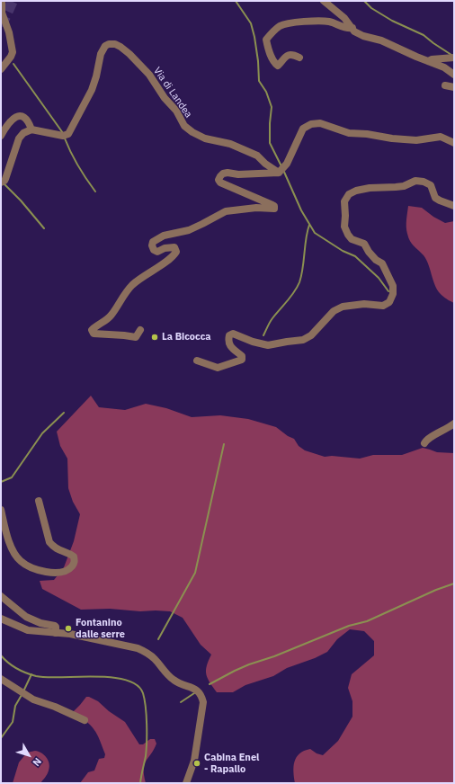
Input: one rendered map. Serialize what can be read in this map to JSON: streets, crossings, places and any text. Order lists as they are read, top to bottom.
{
  "streets": {
    "street": ["Via di Landea"]
  },
  "places": ["La Bicocca", "Fontanino dalle serre", "Cabina Enel - Rapallo"],
  "north": "bottom right"
}
